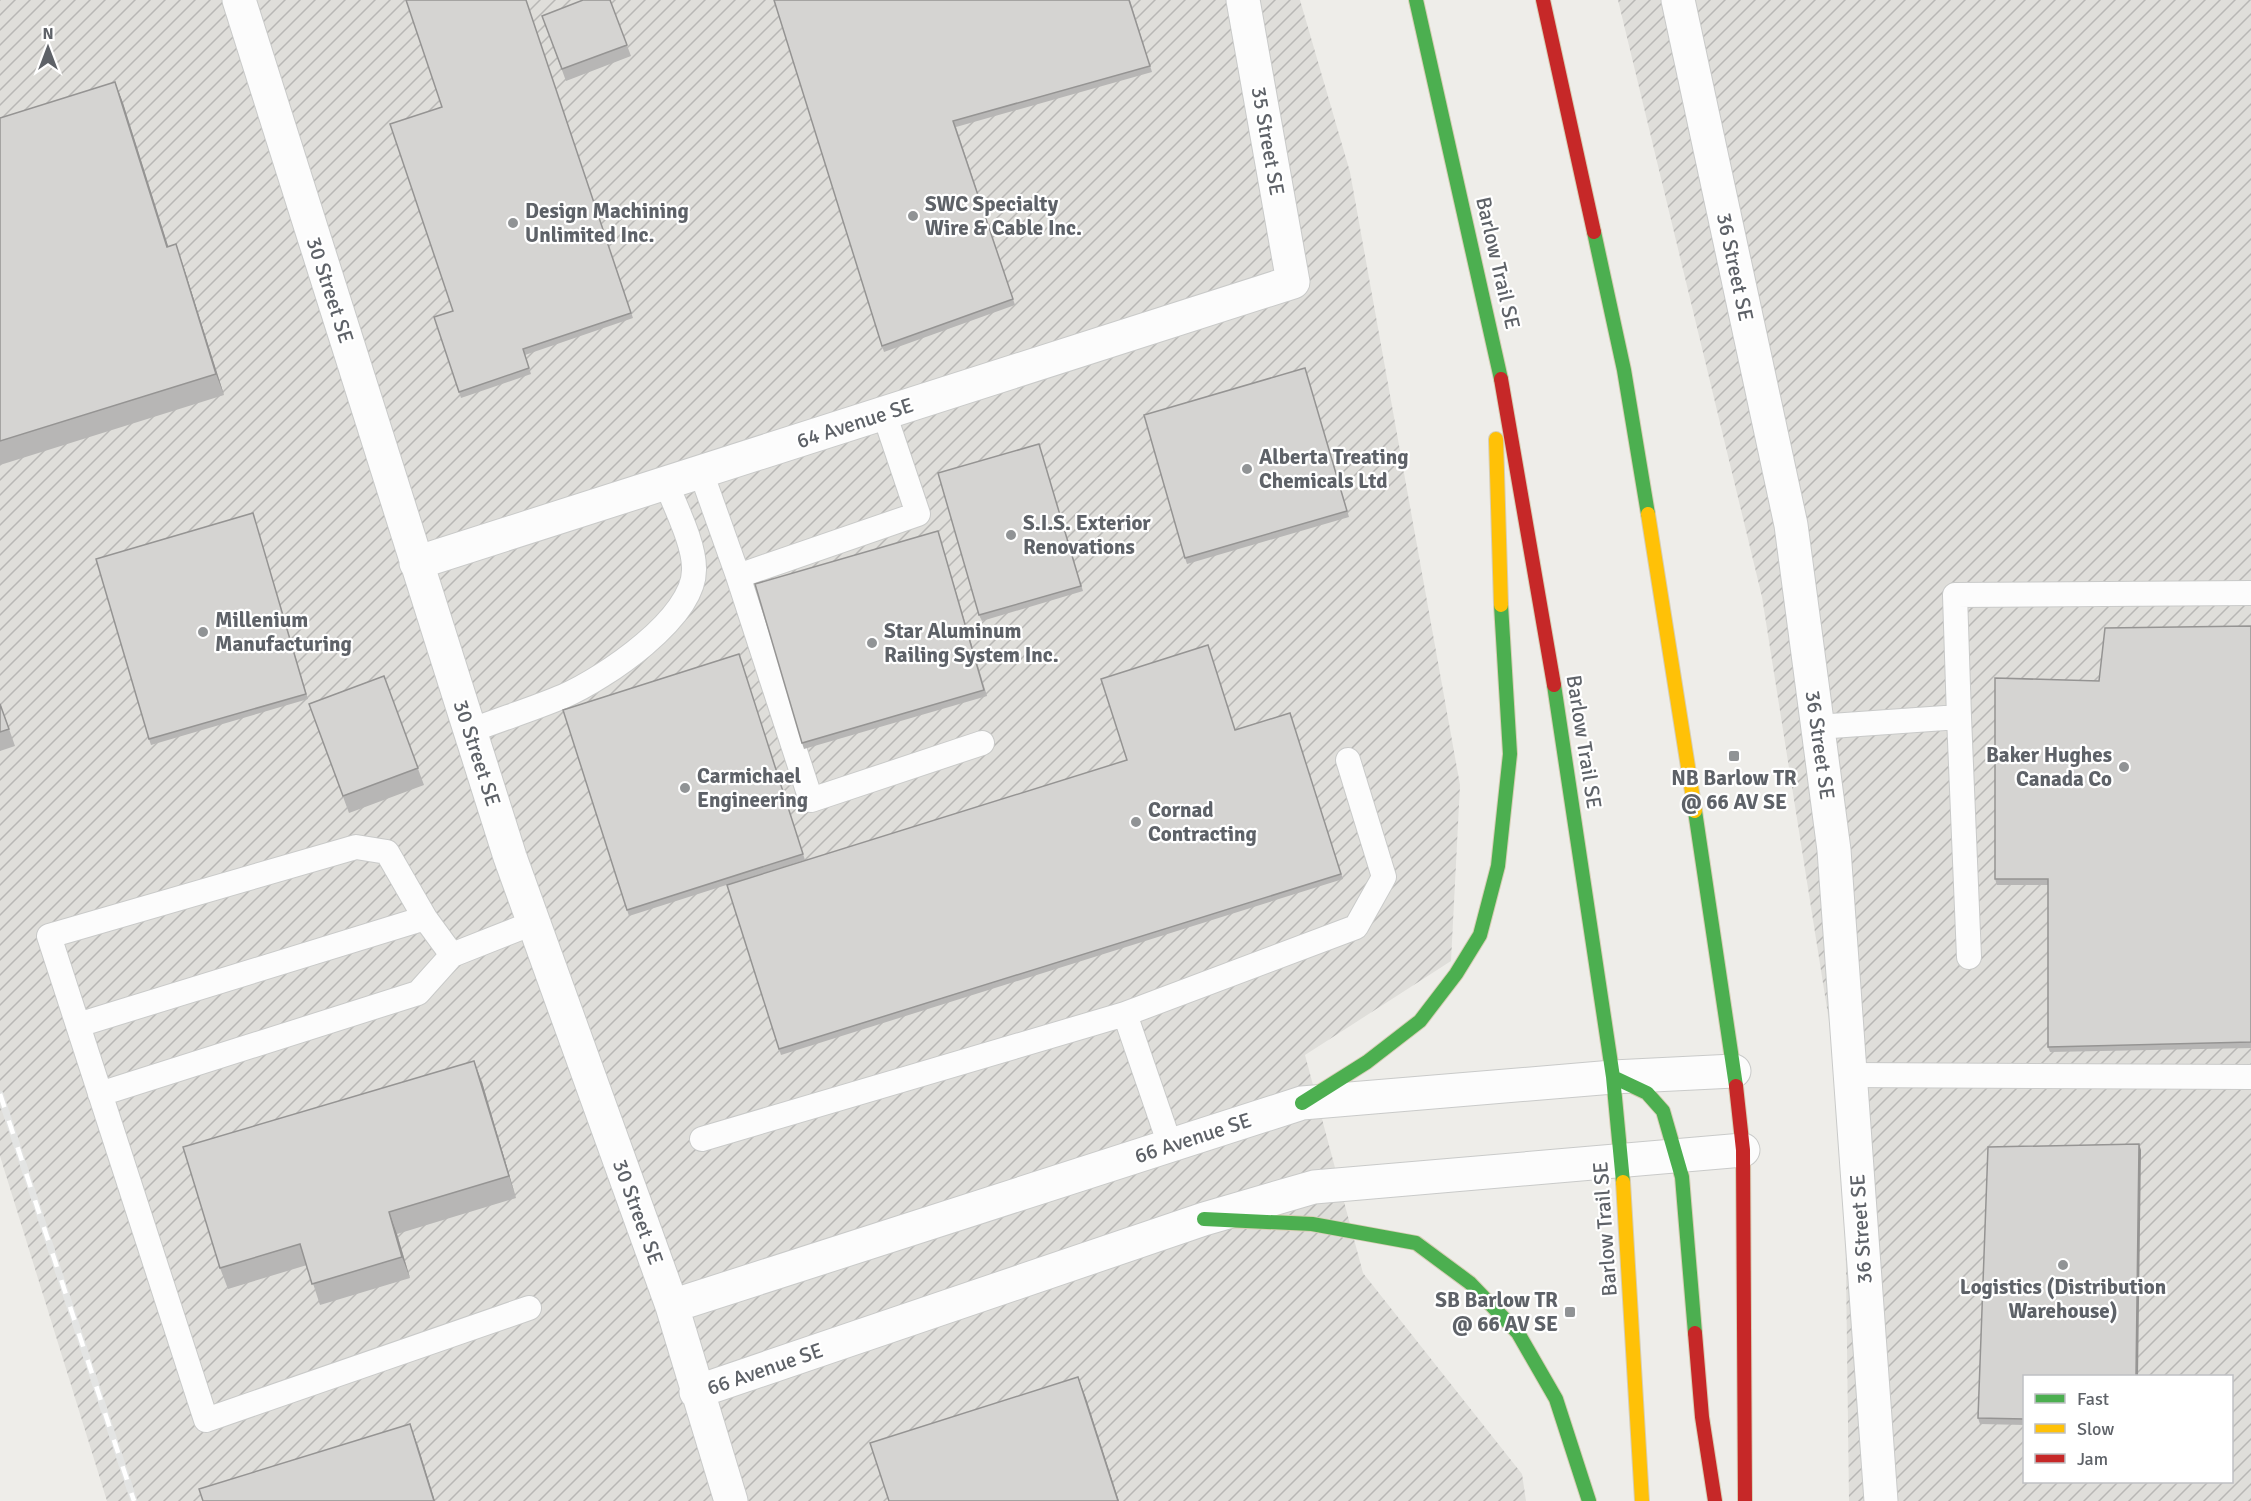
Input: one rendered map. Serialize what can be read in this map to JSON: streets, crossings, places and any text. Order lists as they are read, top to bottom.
{
  "streets": {
    "main road": ["Barlow Trail SE"],
    "street": [
      "35 Street SE",
      "36 Street SE",
      "30 Street SE",
      "64 Avenue SE",
      "66 Avenue SE"
    ]
  },
  "crossings": [
    ["35 Street SE", "64 Avenue SE"],
    ["Barlow Trail SE", "66 Avenue SE"],
    ["30 Street SE", "64 Avenue SE"],
    ["30 Street SE", "66 Avenue SE"]
  ],
  "places": {
    "other": [
      "SWC Specialty Wire & Cable Inc.",
      "Design Machining Unlimited Inc.",
      "Alberta Treating Chemicals Ltd",
      "S.I.S. Exterior Renovations",
      "Millenium Manufacturing",
      "Star Aluminum Railing System Inc.",
      "Baker Hughes Canada Co",
      "Carmichael Engineering",
      "Cornad Contracting",
      "Logistics (Distribution Warehouse)"
    ],
    "transit": ["NB Barlow TR @ 66 AV SE", "SB Barlow TR @ 66 AV SE"]
  },
  "legend": ["Fast", "Slow", "Jam"],
  "north": "top"
}
